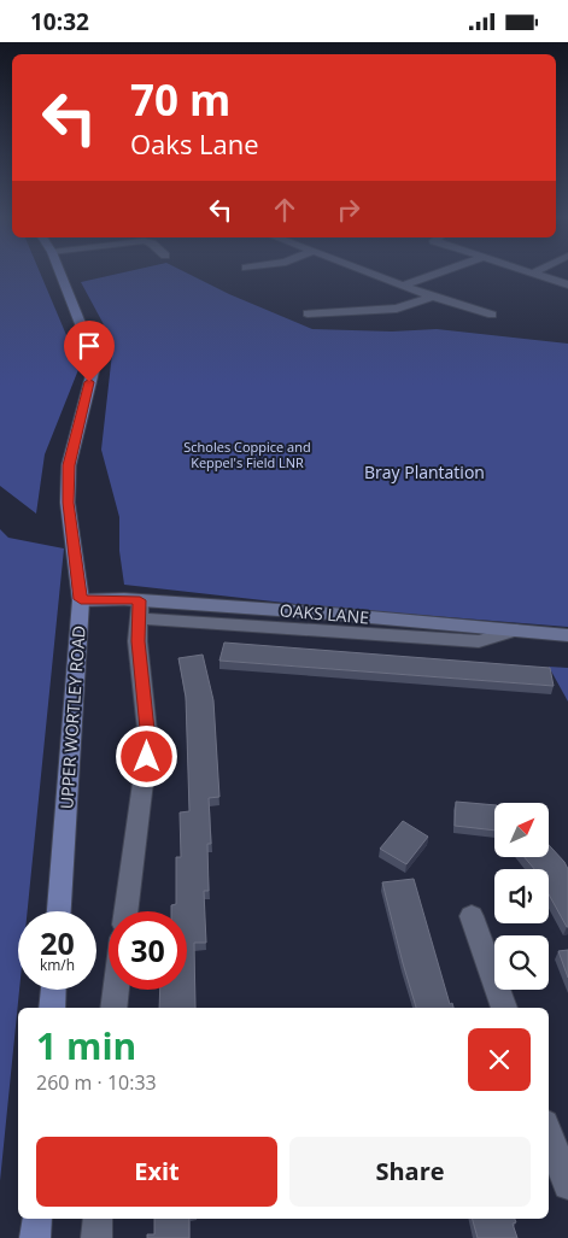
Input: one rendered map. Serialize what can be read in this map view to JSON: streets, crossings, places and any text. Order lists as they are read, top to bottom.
{
  "streets": {
    "main road": ["UPPER WORTLEY ROAD"]
  },
  "parks": ["Scholes Coppice and Keppel's Field LNR", "Bray Plantation"],
  "north": "top right",
  "page": {
    "status": "10:32",
    "turn": ["70 m", "Oaks Lane"],
    "speed": "20 km/h",
    "limit": "30",
    "heading": ["1 min", "260 m · 10:33"],
    "buttons": ["Exit", "Share"]
  }
}
